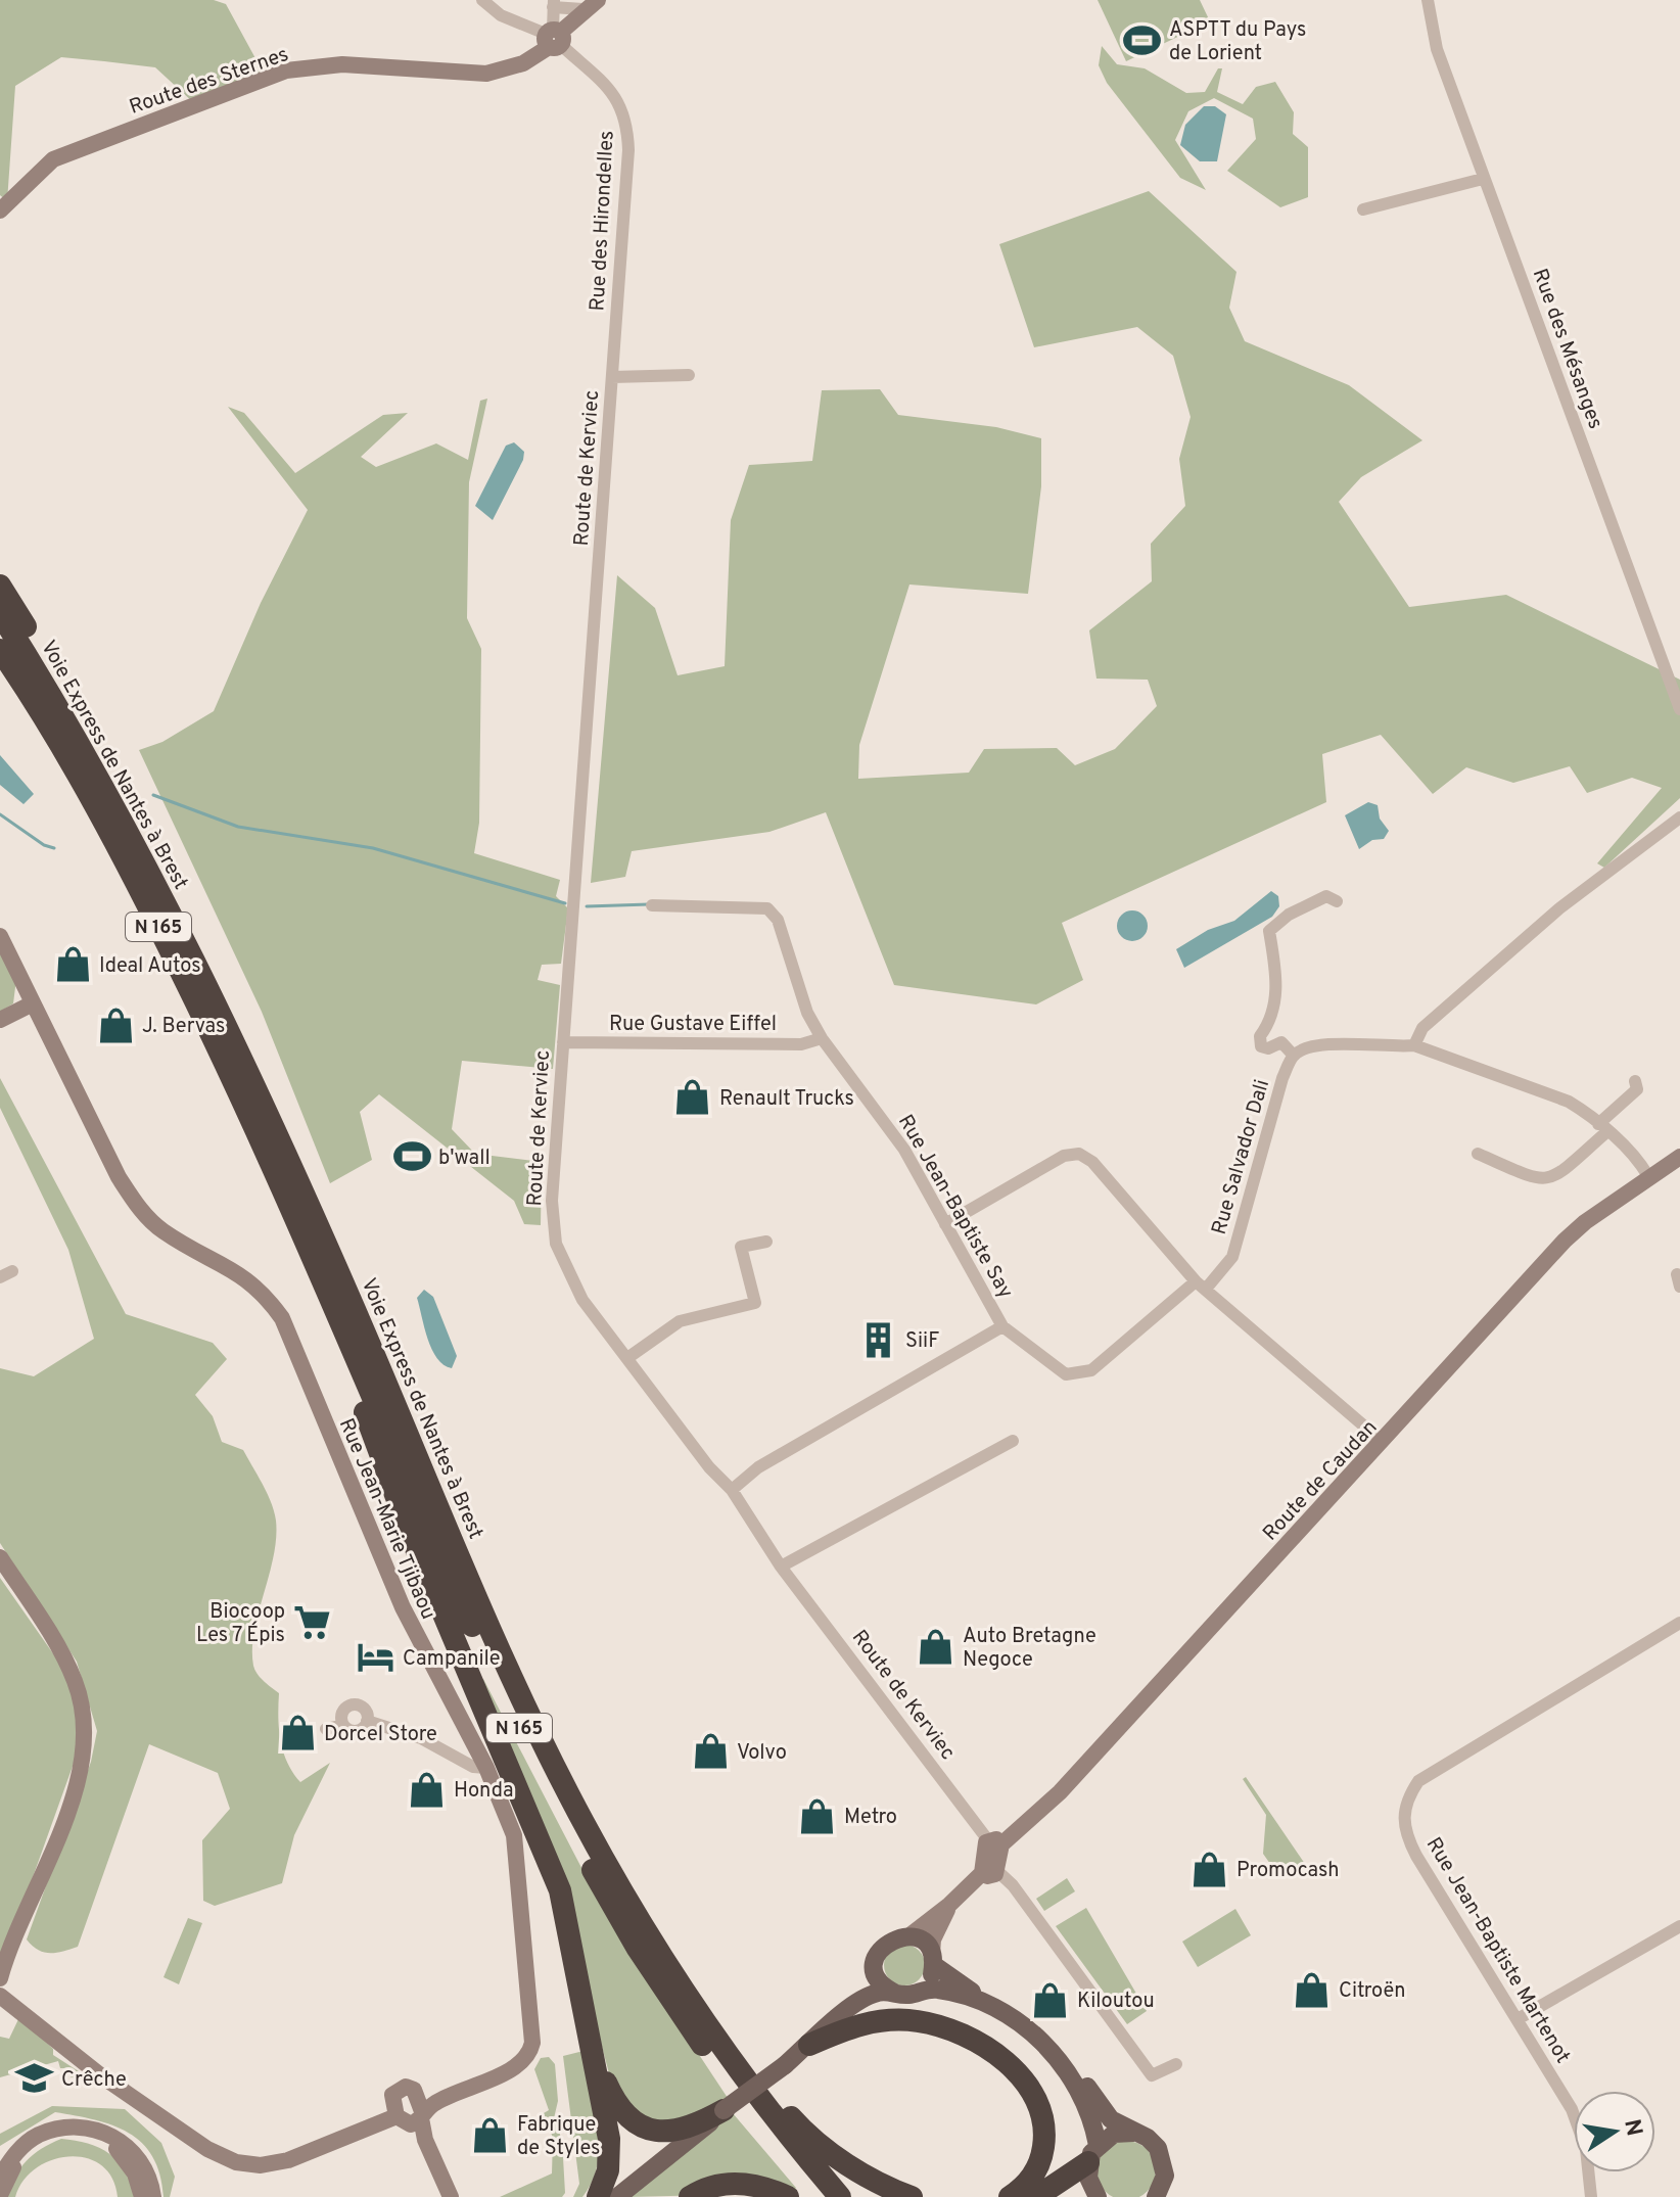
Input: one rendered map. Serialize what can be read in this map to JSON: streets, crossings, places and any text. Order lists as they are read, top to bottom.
{
  "streets": {
    "highway": ["Voie Express de Nantes à Brest", "N 165"],
    "street": [
      "Route des Sternes",
      "Rue des Hirondelles",
      "Rue des Mésanges",
      "Route de Kerviec",
      "Rue Gustave Eiffel",
      "Rue Salvador Dali",
      "Rue Jean-Baptiste Say",
      "Route de Caudan",
      "Rue Jean-Marie Tjibaou",
      "Rue Jean-Baptiste Martenot"
    ]
  },
  "crossings": [
    ["Route des Sternes", "Rue des Hirondelles"],
    ["Rue des Hirondelles", "Route de Kerviec"],
    ["Route de Kerviec", "Rue Gustave Eiffel"],
    ["Route de Kerviec", "Route de Caudan"],
    ["Voie Express de Nantes à Brest", "N 165"],
    ["Rue Gustave Eiffel", "Rue Jean-Baptiste Say"],
    ["Rue Salvador Dali", "Rue Jean-Baptiste Say"]
  ],
  "places": {
    "sports": ["ASPTT du Pays de Lorient", "b'wall"],
    "shop": [
      "Ideal Autos",
      "J. Bervas",
      "Renault Trucks",
      "Auto Bretagne Negoce",
      "Dorcel Store",
      "Volvo",
      "Honda",
      "Metro",
      "Promocash",
      "Citroën",
      "Kiloutou",
      "Fabrique de Styles"
    ],
    "building": ["SiiF"],
    "supermarket": ["Biocoop Les 7 Épis"],
    "hotel": ["Campanile"],
    "school or university": ["Crêche"]
  },
  "north": "right"
}
